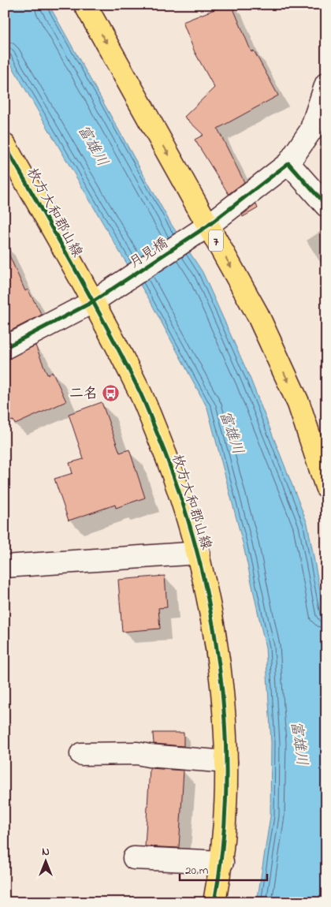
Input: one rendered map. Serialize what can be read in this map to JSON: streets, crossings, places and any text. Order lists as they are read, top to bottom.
{
  "streets": {
    "main road": ["枚方大和郡山線", "7"],
    "street": ["月見橋"]
  },
  "crossings": [
    ["枚方大和郡山線", "月見橋"],
    ["7", "月見橋"]
  ],
  "water": ["富雄川"],
  "places": {
    "bus stop": ["二名"]
  },
  "scale_bar": "20 m",
  "north": "top"
}
